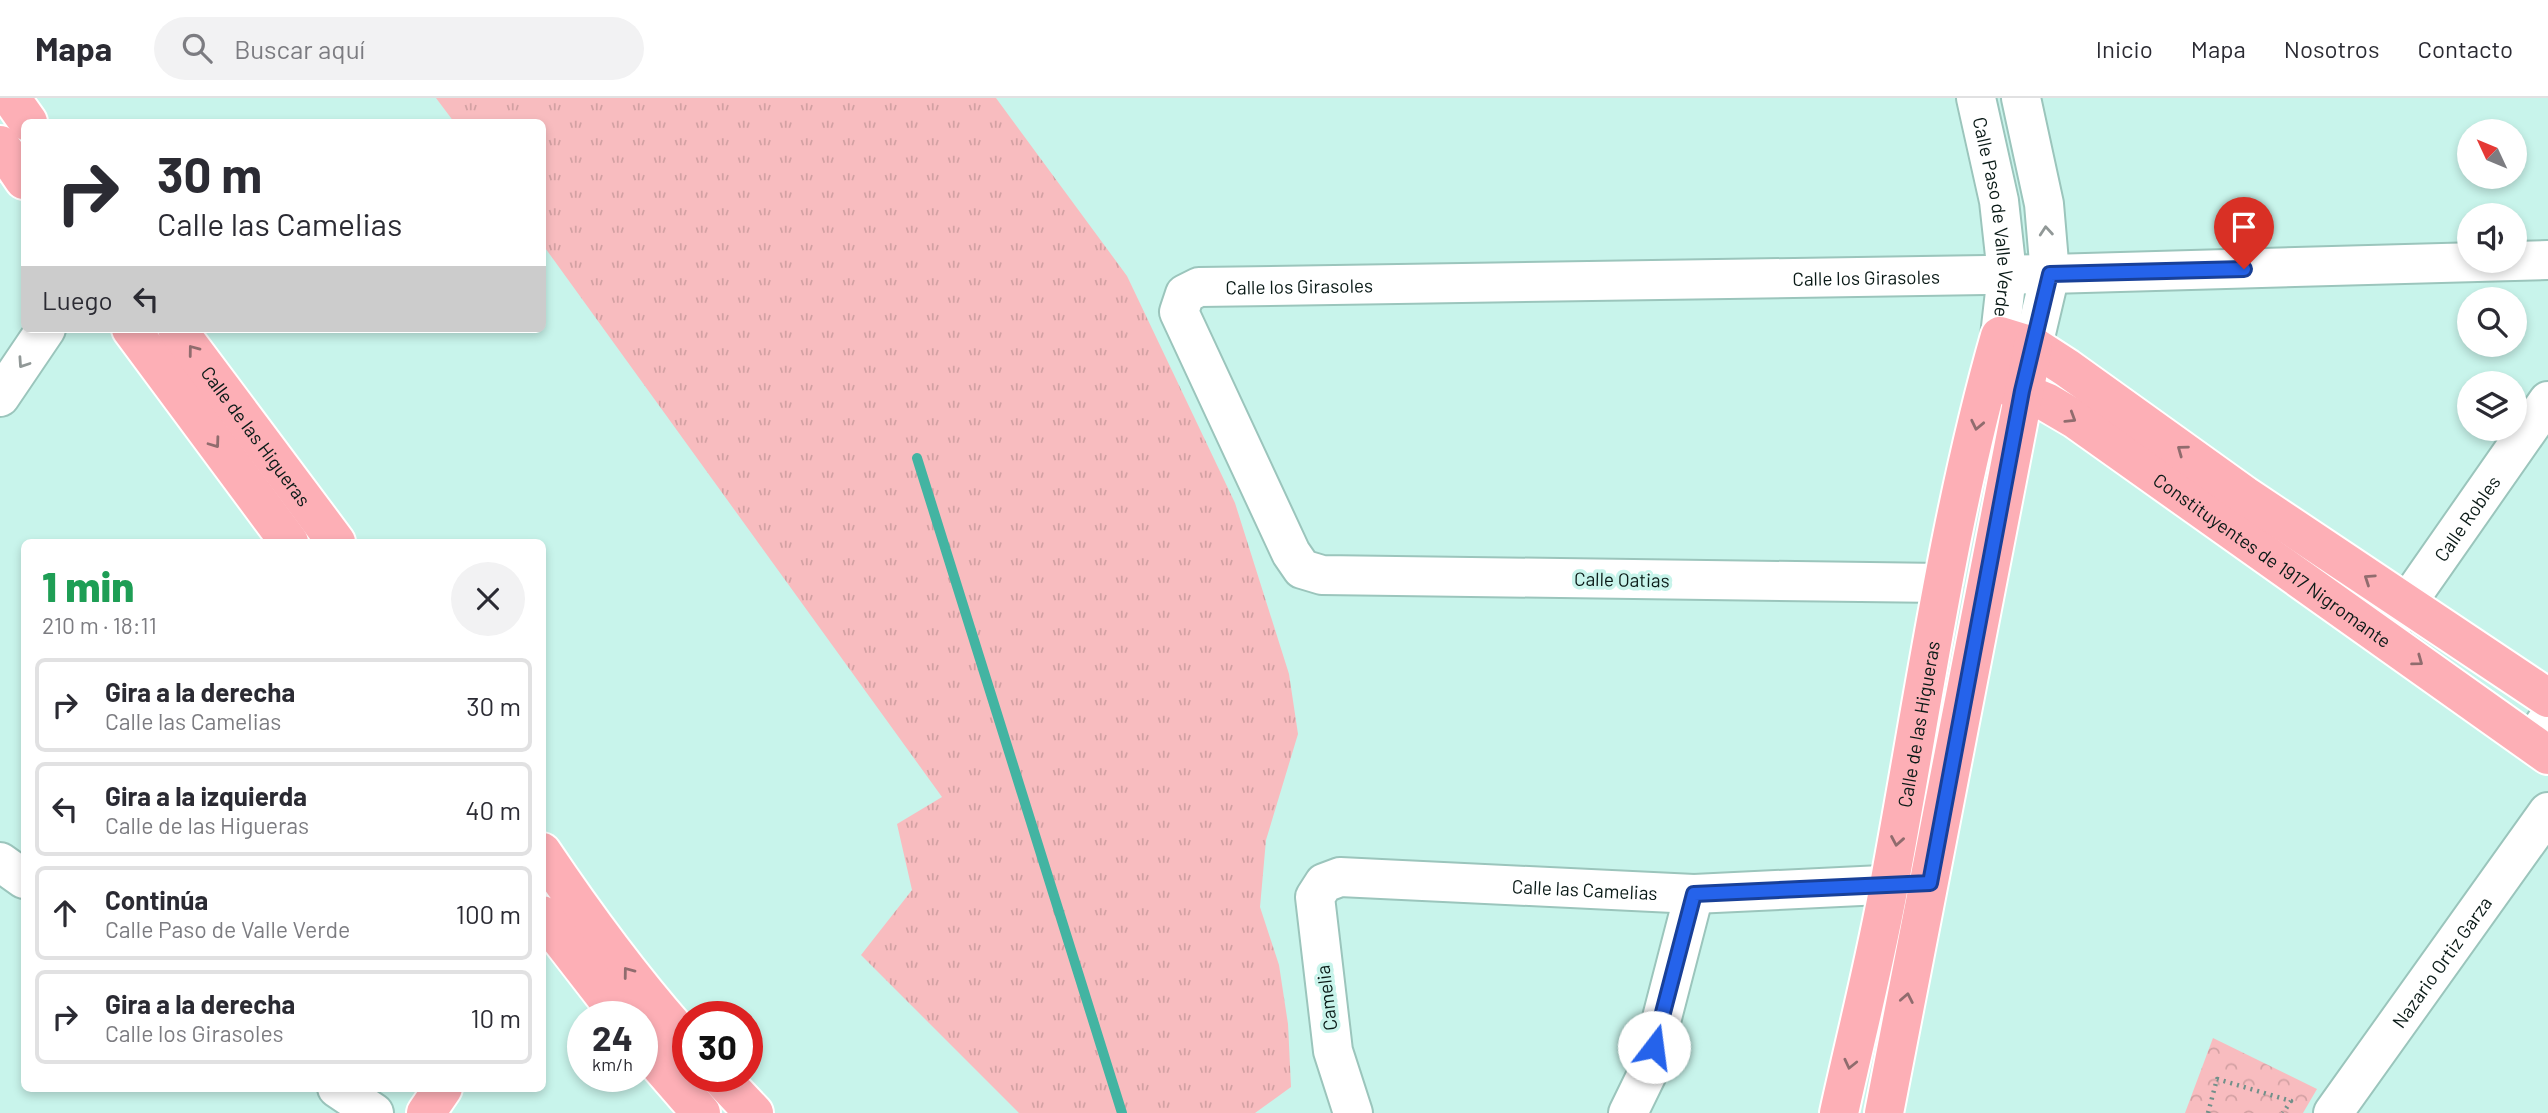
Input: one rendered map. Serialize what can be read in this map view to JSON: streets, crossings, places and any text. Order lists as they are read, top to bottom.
{
  "streets": {
    "main road": ["Calle de las Higueras", "Constituyentes de 1917 Nigromante"],
    "street": [
      "Calle Paso de Valle Verde",
      "Calle los Girasoles",
      "Calle Robles",
      "Calle Oatias",
      "Calle las Camelias",
      "Nazario Ortiz Garza",
      "Camelia"
    ]
  },
  "crossings": [
    ["Calle Paso de Valle Verde", "Calle los Girasoles"],
    ["Calle Paso de Valle Verde", "Calle de las Higueras"],
    ["Calle Paso de Valle Verde", "Constituyentes de 1917 Nigromante"],
    ["Calle los Girasoles", "Calle Oatias"],
    ["Calle de las Higueras", "Constituyentes de 1917 Nigromante"],
    ["Calle de las Higueras", "Calle Oatias"],
    ["Calle de las Higueras", "Calle las Camelias"],
    ["Calle Robles", "Constituyentes de 1917 Nigromante"],
    ["Calle las Camelias", "Camelia"]
  ],
  "north": "top left",
  "page": {
    "header": "Mapa",
    "search": "Buscar aquí",
    "nav": [
      "Inicio",
      "Mapa",
      "Nosotros",
      "Contacto"
    ],
    "turn": ["30 m", "Calle las Camelias"],
    "then": "Luego",
    "heading": ["1 min", "210 m · 18:11"],
    "list": [
      {
        "name": "Gira a la derecha",
        "note": "Calle las Camelias",
        "value": "30 m"
      },
      {
        "name": "Gira a la izquierda",
        "note": "Calle de las Higueras",
        "value": "40 m"
      },
      {
        "name": "Continúa",
        "note": "Calle Paso de Valle Verde",
        "value": "100 m"
      },
      {
        "name": "Gira a la derecha",
        "note": "Calle los Girasoles",
        "value": "10 m"
      }
    ],
    "speed": "24 km/h",
    "limit": "30"
  }
}
